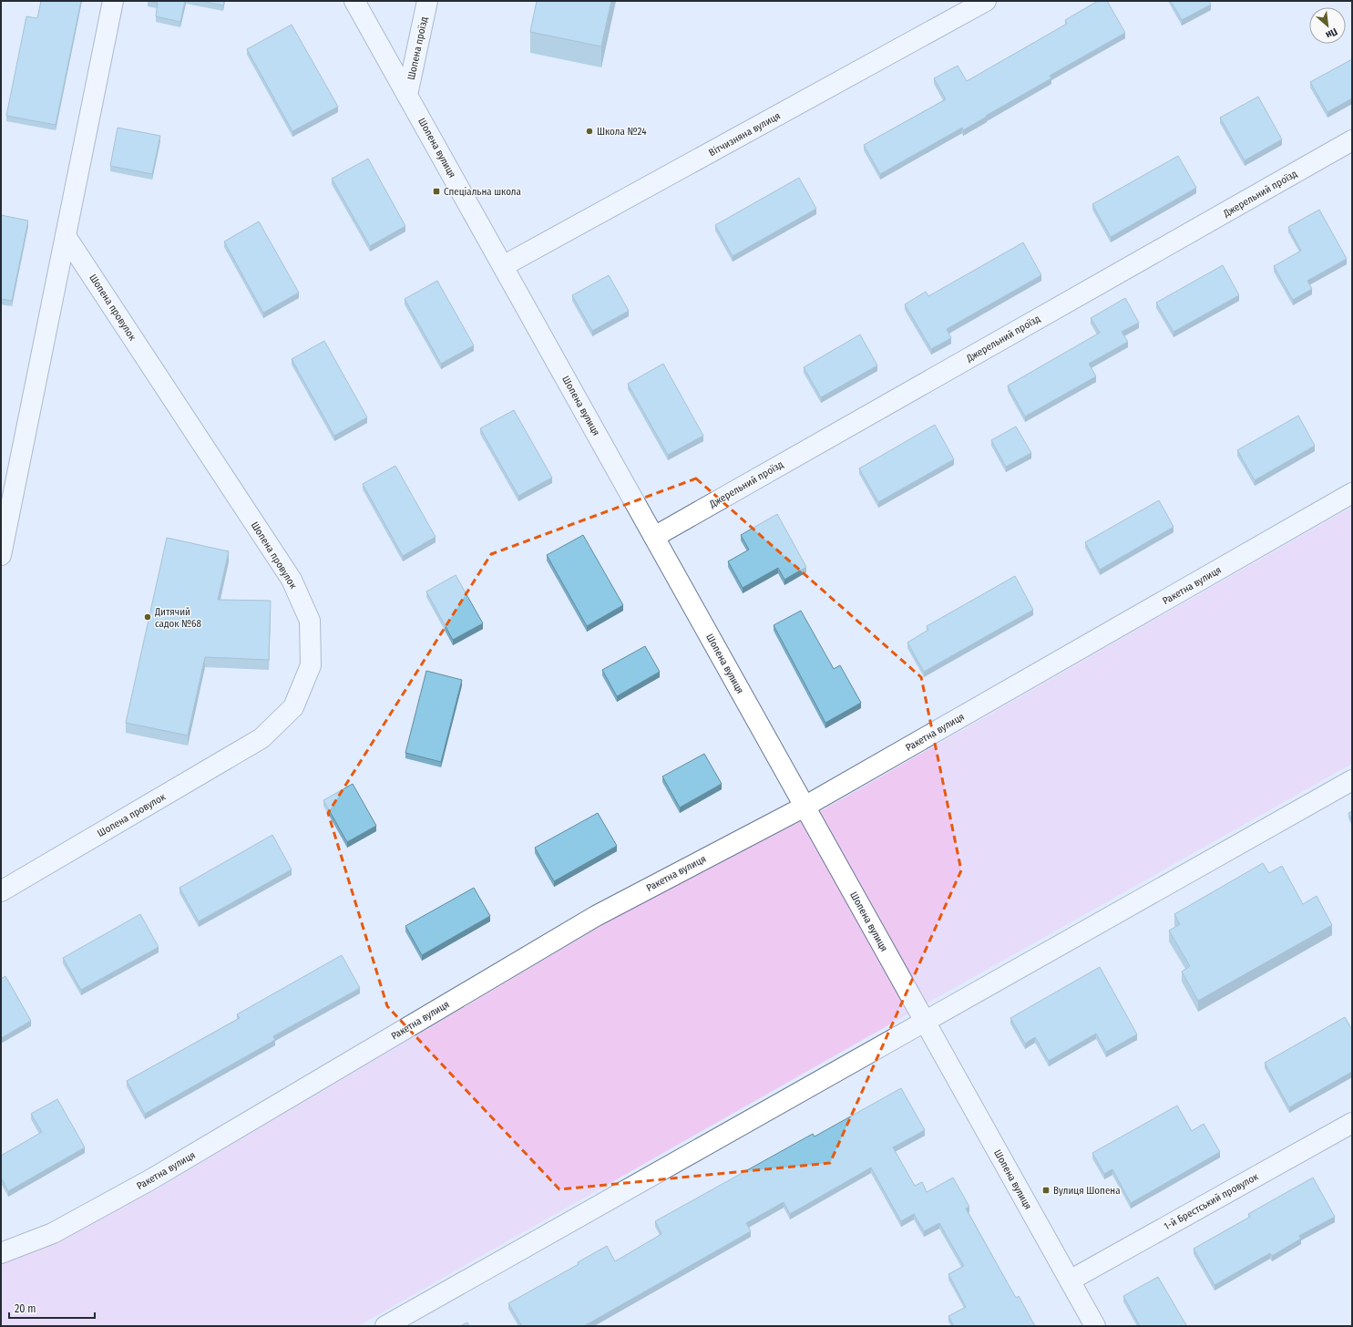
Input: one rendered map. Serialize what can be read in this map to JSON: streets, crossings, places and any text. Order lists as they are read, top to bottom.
{
  "streets": {
    "street": [
      "Шопена проїзд",
      "Вітчизняна вулиця",
      "Шопена вулиця",
      "Джерельний проїзд",
      "Шопена провулок",
      "Ракетна вулиця",
      "1-й Брестський провулок"
    ]
  },
  "crossings": [
    ["Шопена проїзд", "Шопена вулиця"],
    ["Вітчизняна вулиця", "Шопена вулиця"],
    ["Шопена вулиця", "Джерельний проїзд"],
    ["Шопена вулиця", "Ракетна вулиця"],
    ["Шопена вулиця", "1-й Брестський провулок"]
  ],
  "places": {
    "other": ["Школа №24", "Дитячий садок №68"],
    "transit": ["Спеціальна школа", "Вулиця Шопена"]
  },
  "scale_bar": "20 m",
  "north": "bottom right"
}
